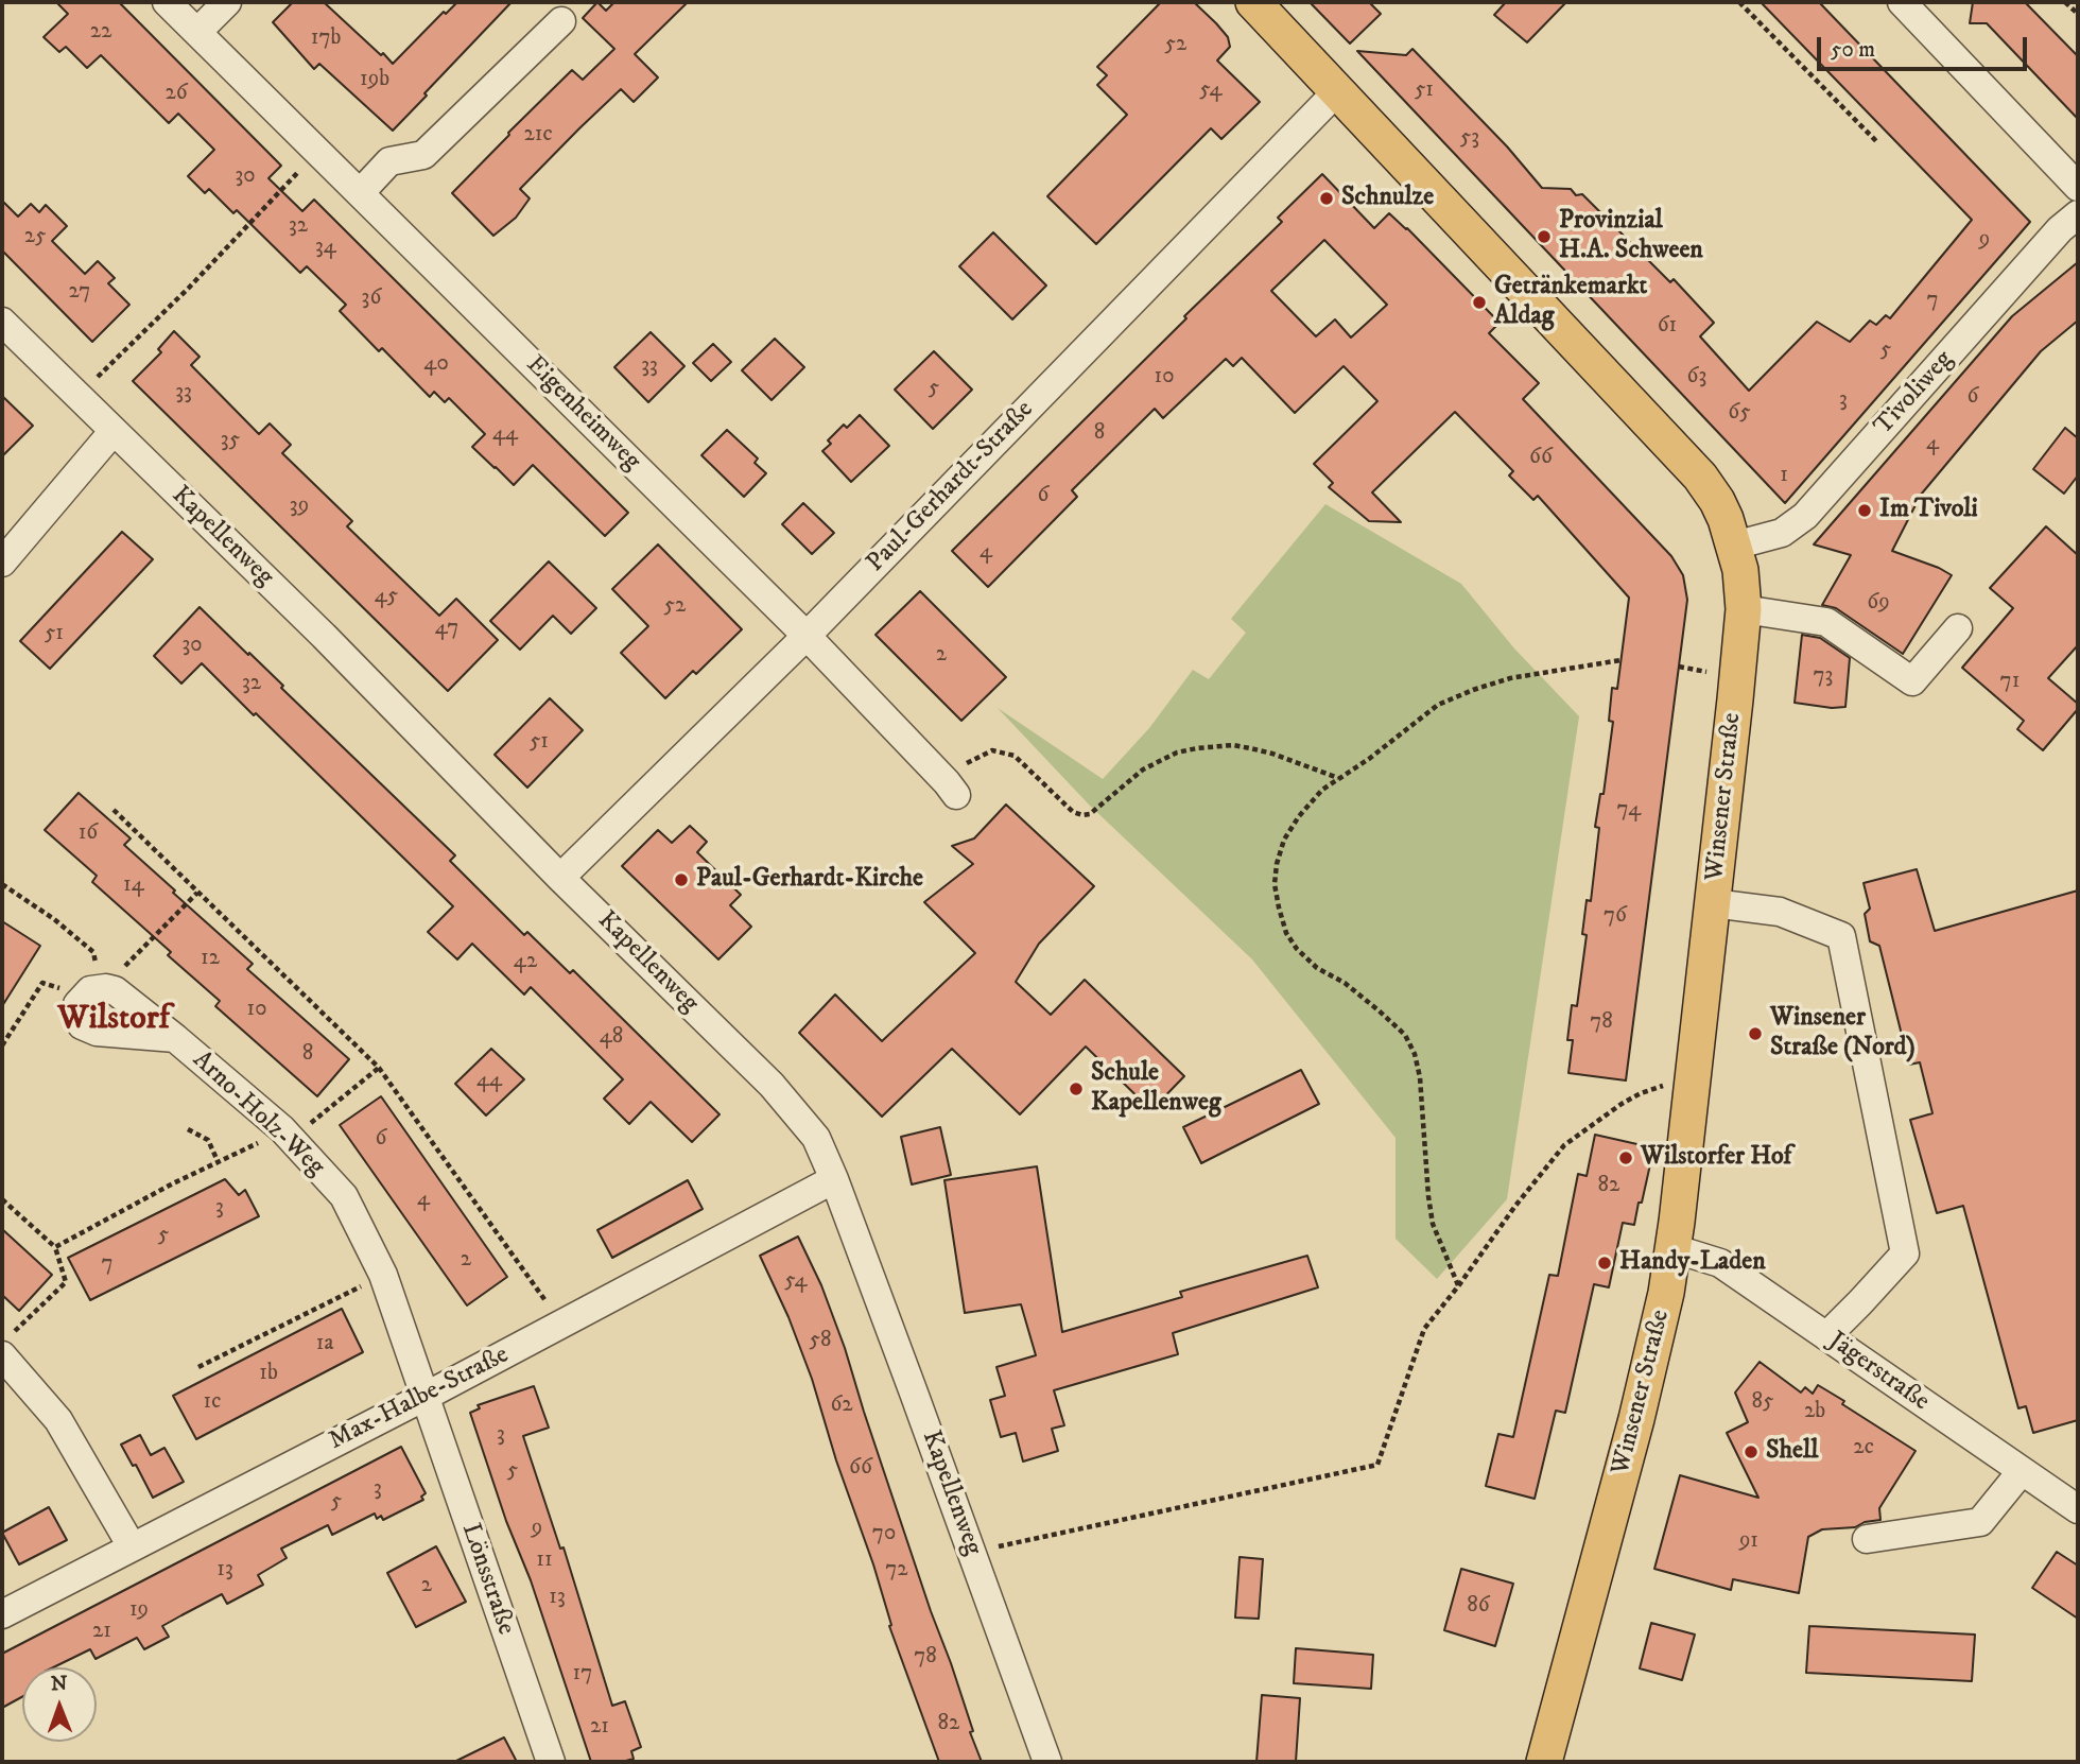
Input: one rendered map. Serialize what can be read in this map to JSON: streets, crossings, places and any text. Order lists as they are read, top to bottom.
{
  "streets": {
    "main road": ["Winsener Straße"],
    "street": [
      "Tivoliweg",
      "Eigenheimweg",
      "Paul-Gerhardt-Straße",
      "Kapellenweg",
      "Arno-Holz-Weg",
      "Jägerstraße",
      "Max-Halbe-Straße",
      "Lönsstraße"
    ]
  },
  "crossings": [
    ["Tivoliweg", "Winsener Straße"],
    ["Eigenheimweg", "Paul-Gerhardt-Straße"],
    ["Paul-Gerhardt-Straße", "Kapellenweg"],
    ["Paul-Gerhardt-Straße", "Winsener Straße"],
    ["Kapellenweg", "Max-Halbe-Straße"],
    ["Winsener Straße", "Jägerstraße"],
    ["Arno-Holz-Weg", "Max-Halbe-Straße"],
    ["Arno-Holz-Weg", "Lönsstraße"],
    ["Max-Halbe-Straße", "Lönsstraße"]
  ],
  "districts": ["Wilstorf"],
  "places": [
    "Schnulze",
    "Provinzial H.A. Schween",
    "Getränkemarkt Aldag",
    "Im Tivoli",
    "Paul-Gerhardt-Kirche",
    "Winsener Straße (Nord)",
    "Schule Kapellenweg",
    "Wilstorfer Hof",
    "Handy-Laden",
    "Shell"
  ],
  "house_numbers": [
    "22",
    "17b",
    "52",
    "19b",
    "54",
    "51",
    "26",
    "21c",
    "53",
    "30",
    "32",
    "25",
    "9",
    "34",
    "27",
    "36",
    "7",
    "61",
    "5",
    "40",
    "33",
    "10",
    "63",
    "5",
    "33",
    "6",
    "3",
    "65",
    "8",
    "44",
    "35",
    "4",
    "66",
    "1",
    "6",
    "39",
    "4",
    "45",
    "69",
    "52",
    "47",
    "51",
    "30",
    "2",
    "73",
    "71",
    "32",
    "51",
    "74",
    "16",
    "14",
    "76",
    "12",
    "42",
    "10",
    "78",
    "48",
    "8",
    "44",
    "6",
    "82",
    "4",
    "3",
    "5",
    "2",
    "7",
    "54",
    "58",
    "1a",
    "1b",
    "1c",
    "85",
    "62",
    "2b",
    "3",
    "2c",
    "66",
    "5",
    "3",
    "5",
    "9",
    "70",
    "91",
    "11",
    "13",
    "72",
    "2",
    "13",
    "86",
    "19",
    "21",
    "78",
    "17",
    "82",
    "21"
  ],
  "scale_bar": "50 m",
  "north": "top"
}
